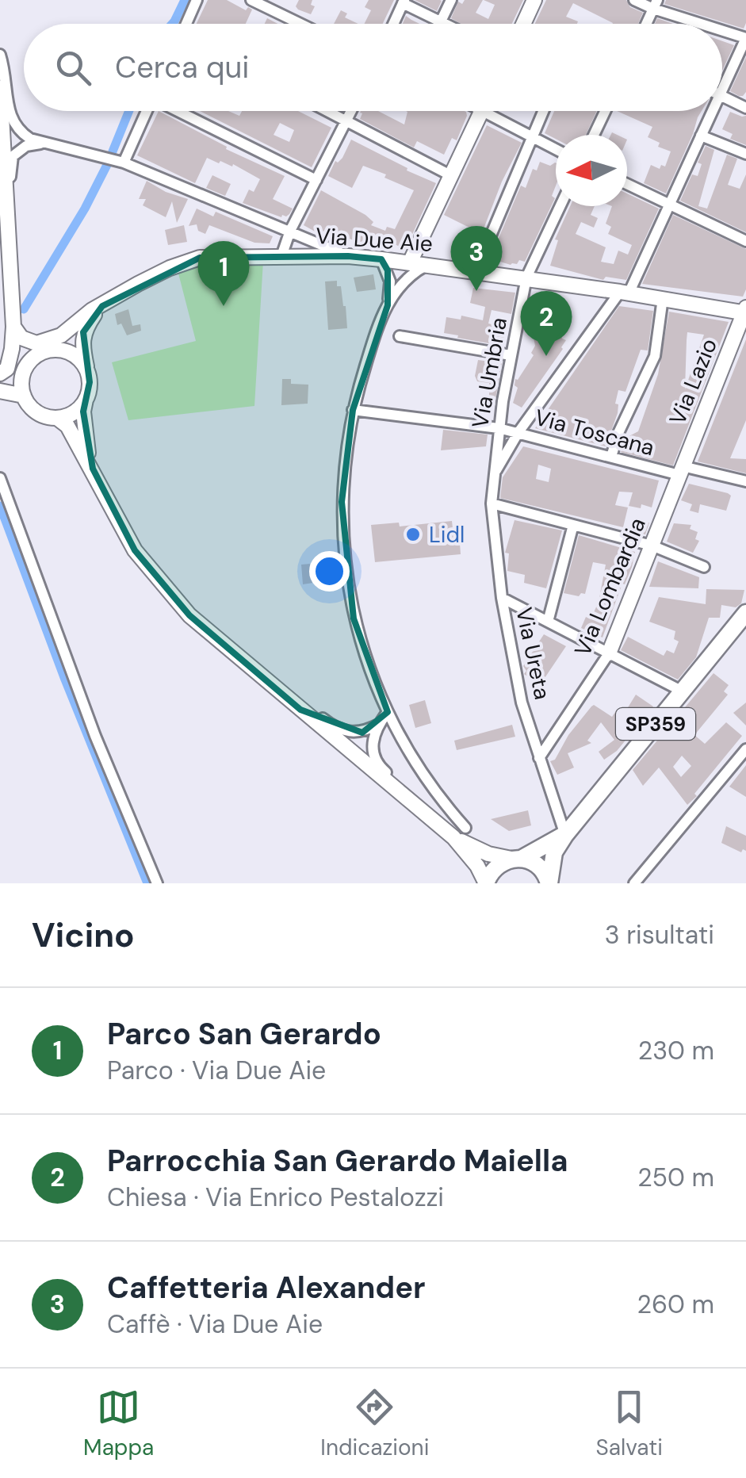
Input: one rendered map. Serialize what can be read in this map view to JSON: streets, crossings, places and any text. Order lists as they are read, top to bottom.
{
  "streets": {
    "main road": ["SP359"],
    "street": [
      "Via Due Aie",
      "Via Umbria",
      "Via Lazio",
      "Via Toscana",
      "Via Lombardia",
      "Via Ureta"
    ]
  },
  "crossings": [
    ["Via Due Aie", "Via Umbria"],
    ["Via Due Aie", "Via Lazio"],
    ["Via Umbria", "Via Toscana"],
    ["Via Umbria", "Via Ureta"],
    ["Via Lazio", "Via Toscana"],
    ["Via Lazio", "Via Lombardia"],
    ["Via Toscana", "Via Lombardia"],
    ["Via Lombardia", "Via Ureta"],
    ["Via Ureta", "SP359"]
  ],
  "places": ["Lidl"],
  "north": "left",
  "page": {
    "search": "Cerca qui",
    "pins": ["3", "1", "2"],
    "heading": ["Vicino", "3 risultati"],
    "list": [
      {
        "mark": "1",
        "name": "Parco San Gerardo",
        "note": "Parco · Via Due Aie",
        "value": "230 m"
      },
      {
        "mark": "2",
        "name": "Parrocchia San Gerardo Maiella",
        "note": "Chiesa · Via Enrico Pestalozzi",
        "value": "250 m"
      },
      {
        "mark": "3",
        "name": "Caffetteria Alexander",
        "note": "Caffè · Via Due Aie",
        "value": "260 m"
      }
    ],
    "nav": ["Mappa", "Indicazioni", "Salvati"]
  }
}
